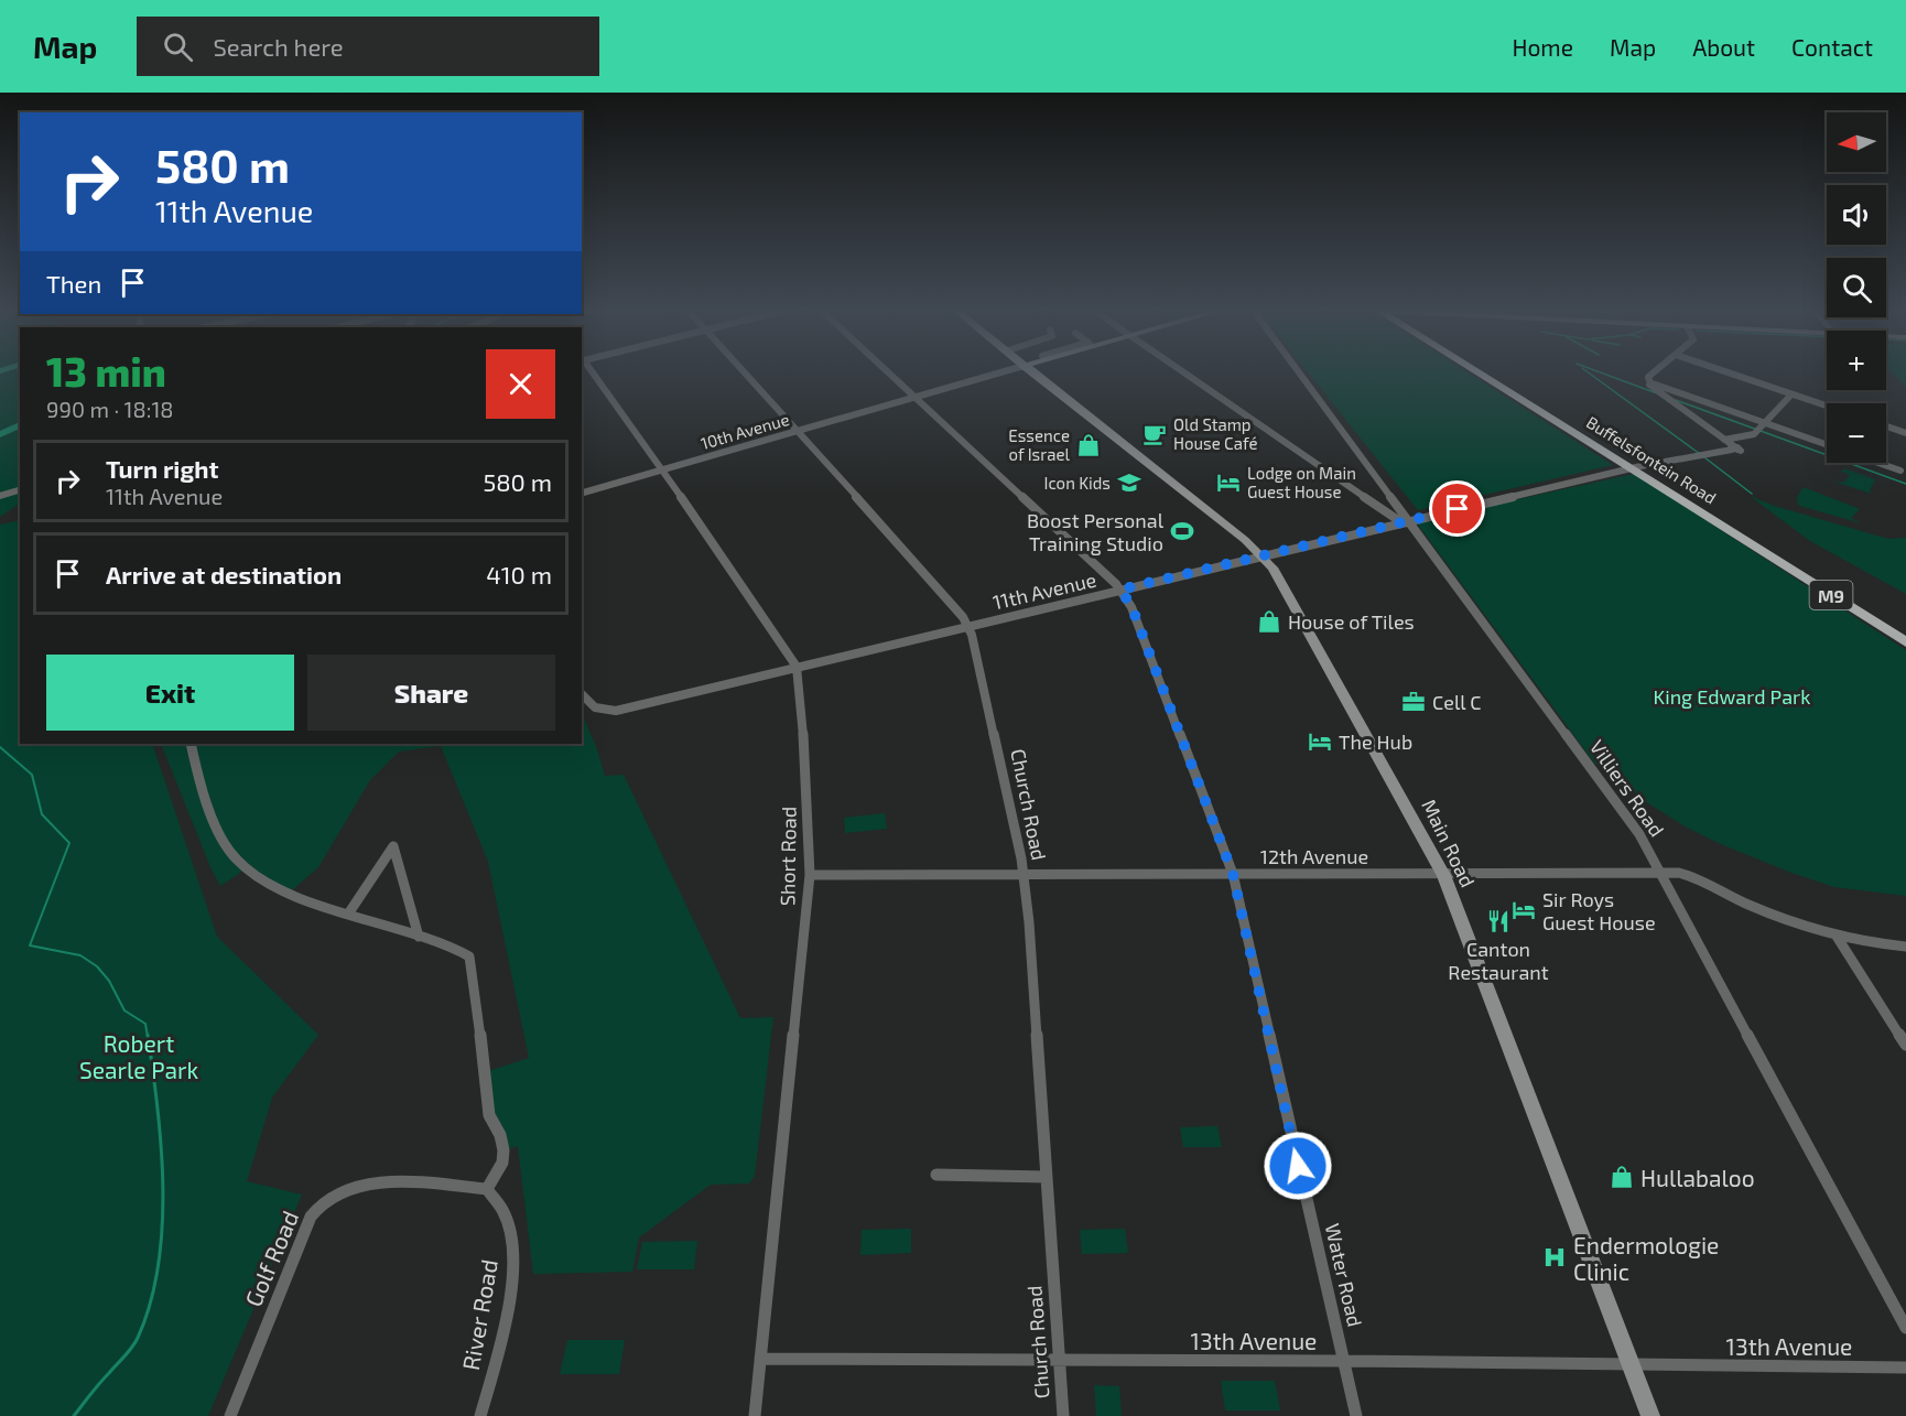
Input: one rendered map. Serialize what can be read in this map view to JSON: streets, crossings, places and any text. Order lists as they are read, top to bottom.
{
  "streets": {
    "main road": ["Buffelsfontein Road", "M9", "Main Road"],
    "street": [
      "10th Avenue",
      "11th Avenue",
      "Villiers Road",
      "Church Road",
      "Short Road",
      "12th Avenue",
      "Golf Road",
      "Water Road",
      "River Road",
      "13th Avenue"
    ]
  },
  "crossings": [
    ["10th Avenue", "Church Road"],
    ["10th Avenue", "Short Road"],
    ["10th Avenue", "Water Road"],
    ["Buffelsfontein Road", "11th Avenue"],
    ["11th Avenue", "Villiers Road"],
    ["11th Avenue", "Church Road"],
    ["11th Avenue", "Main Road"],
    ["11th Avenue", "Short Road"],
    ["11th Avenue", "Water Road"],
    ["Villiers Road", "12th Avenue"],
    ["Church Road", "12th Avenue"],
    ["Church Road", "13th Avenue"],
    ["Main Road", "12th Avenue"],
    ["Main Road", "13th Avenue"],
    ["Short Road", "12th Avenue"],
    ["Short Road", "13th Avenue"],
    ["12th Avenue", "Water Road"],
    ["Golf Road", "River Road"],
    ["Water Road", "13th Avenue"]
  ],
  "parks": ["King Edward Park", "Robert Searle Park"],
  "places": {
    "cafe": ["Old Stamp House Café"],
    "shop": ["Essence of Israel", "House of Tiles", "Hullabaloo"],
    "school or university": ["Icon Kids"],
    "hotel": ["Lodge on Main Guest House", "The Hub", "Sir Roys Guest House"],
    "sports": ["Boost Personal Training Studio"],
    "office": ["Cell C"],
    "restaurant": ["Canton Restaurant"],
    "hospital": ["Endermologie Clinic"]
  },
  "north": "left",
  "page": {
    "header": "Map",
    "search": "Search here",
    "nav": [
      "Home",
      "Map",
      "About",
      "Contact"
    ],
    "map_buttons": ["+", "−"],
    "turn": ["580 m", "11th Avenue"],
    "then": "Then",
    "heading": ["13 min", "990 m · 18:18"],
    "list": [
      {
        "name": "Turn right",
        "note": "11th Avenue",
        "value": "580 m"
      },
      {
        "name": "Arrive at destination",
        "value": "410 m"
      }
    ],
    "buttons": ["Exit", "Share"]
  }
}
